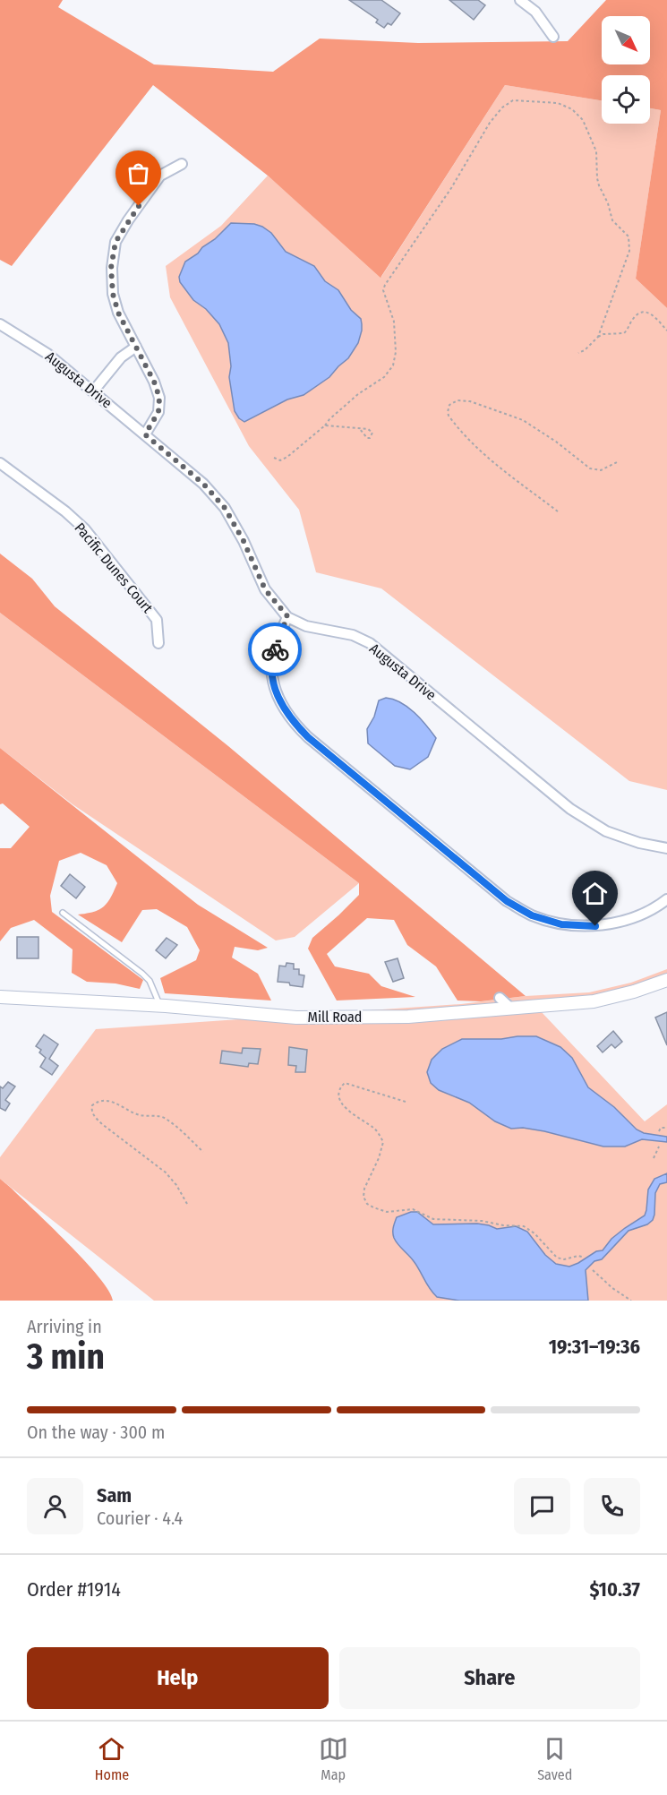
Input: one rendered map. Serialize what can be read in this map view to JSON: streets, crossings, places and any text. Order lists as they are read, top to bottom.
{
  "streets": {
    "main road": ["Mill Road"],
    "street": ["Augusta Drive", "Pacific Dunes Court"]
  },
  "north": "bottom right",
  "page": {
    "heading": ["3 min", "Arriving in", "19:31–19:36"],
    "panel": [
      "Sam",
      "Courier · 4.4",
      "Order #1914",
      "$10.37"
    ],
    "bar": "On the way · 300 m",
    "buttons": ["Help", "Share"],
    "tabs": ["Home", "Map", "Saved"]
  }
}
